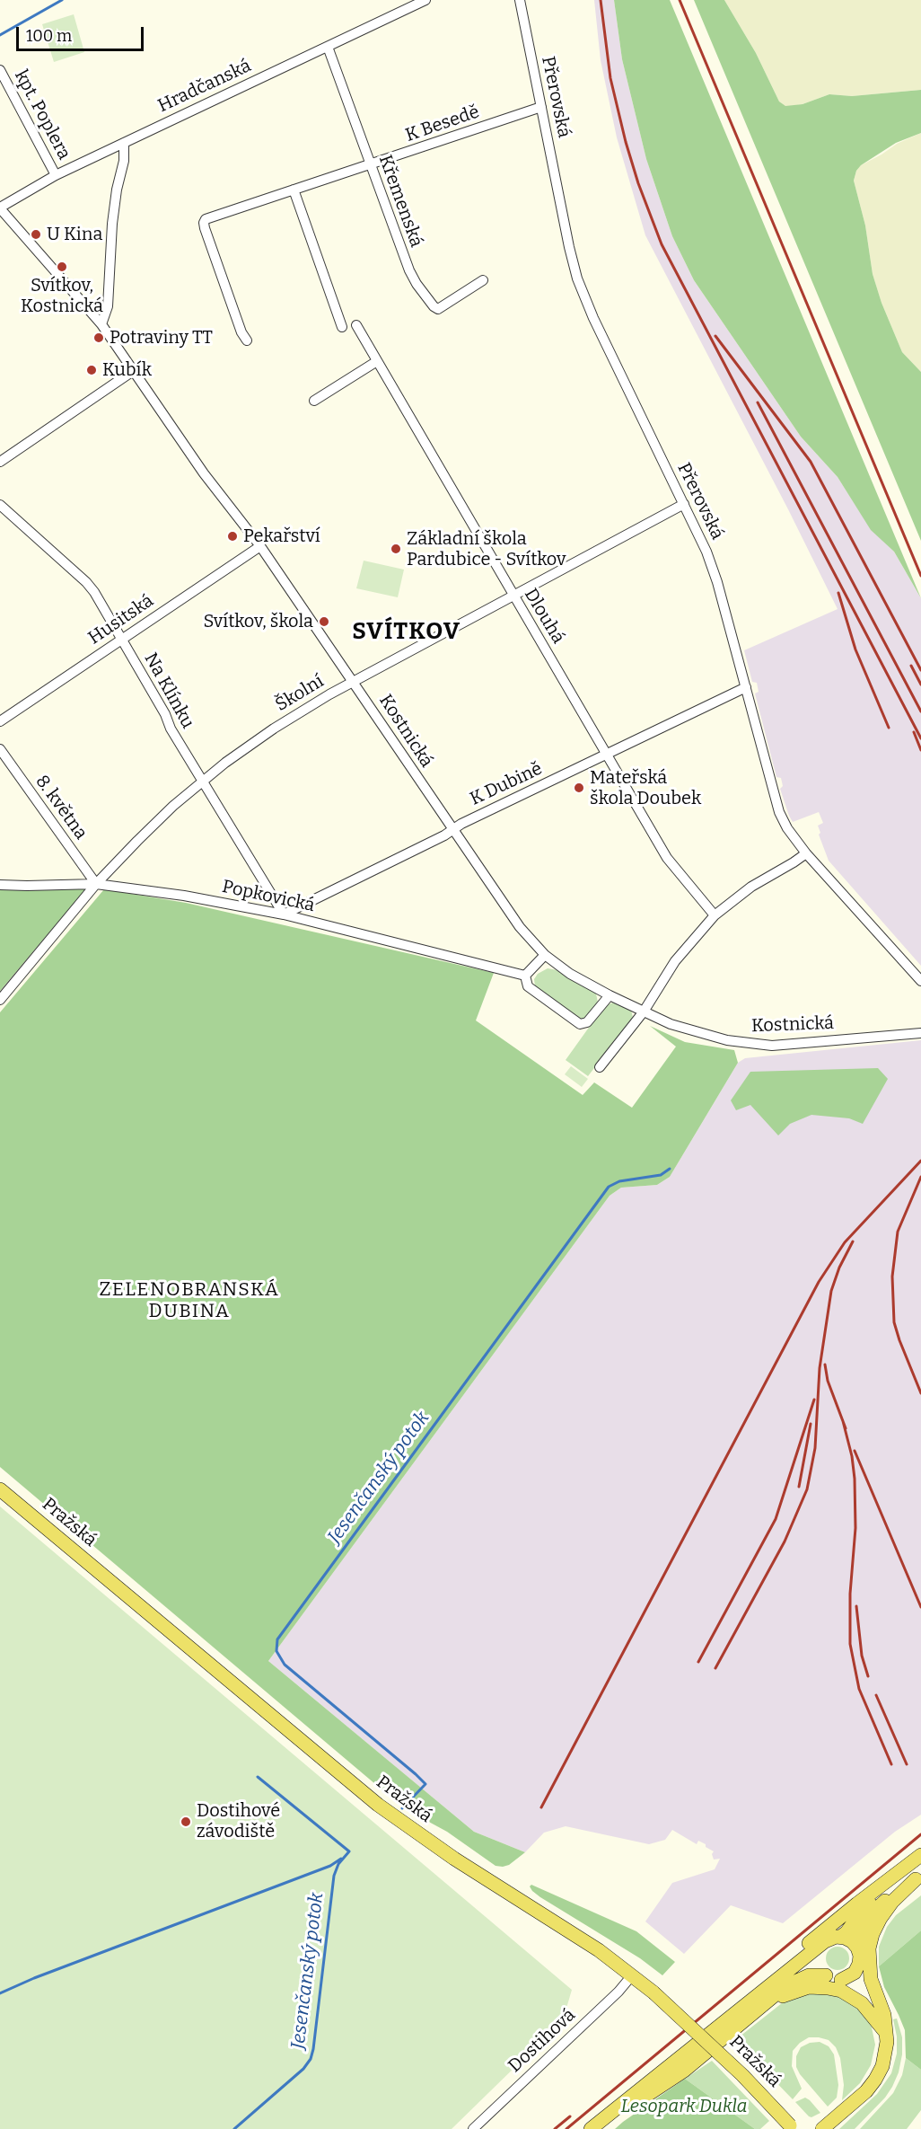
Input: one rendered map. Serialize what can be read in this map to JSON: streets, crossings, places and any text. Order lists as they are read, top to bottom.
{
  "streets": {
    "main road": ["Pražská"],
    "street": [
      "Hradčanská",
      "Přerovská",
      "kpt. Poplera",
      "K Besedě",
      "Křemenská",
      "Dlouhá",
      "Husitská",
      "Na Klínku",
      "Školní",
      "Kostnická",
      "K Dubině",
      "8. května",
      "Popkovická",
      "Dostihová"
    ]
  },
  "crossings": [
    ["Hradčanská", "kpt. Poplera"],
    ["Hradčanská", "Křemenská"],
    ["Hradčanská", "Kostnická"],
    ["Přerovská", "K Besedě"],
    ["Přerovská", "Školní"],
    ["Přerovská", "K Dubině"],
    ["K Besedě", "Křemenská"],
    ["Dlouhá", "Školní"],
    ["Dlouhá", "K Dubině"],
    ["Husitská", "Na Klínku"],
    ["Husitská", "Kostnická"],
    ["Na Klínku", "Školní"],
    ["Na Klínku", "K Dubině"],
    ["Na Klínku", "Popkovická"],
    ["Školní", "Kostnická"],
    ["Školní", "8. května"],
    ["Školní", "Popkovická"],
    ["Kostnická", "K Dubině"],
    ["K Dubině", "Popkovická"],
    ["8. května", "Popkovická"],
    ["Pražská", "Dostihová"]
  ],
  "districts": ["SVÍTKOV", "ZELENOBRANSKÁ DUBINA"],
  "water": ["Jesenčanský potok"],
  "parks": ["Lesopark Dukla"],
  "places": [
    "U Kina",
    "Svítkov, Kostnická",
    "Potraviny TT",
    "Kubík",
    "Pekařství",
    "Základní škola Pardubice - Svítkov",
    "Svítkov, škola",
    "Mateřská škola Doubek",
    "Dostihové závodiště"
  ],
  "scale_bar": "100 m"
}
